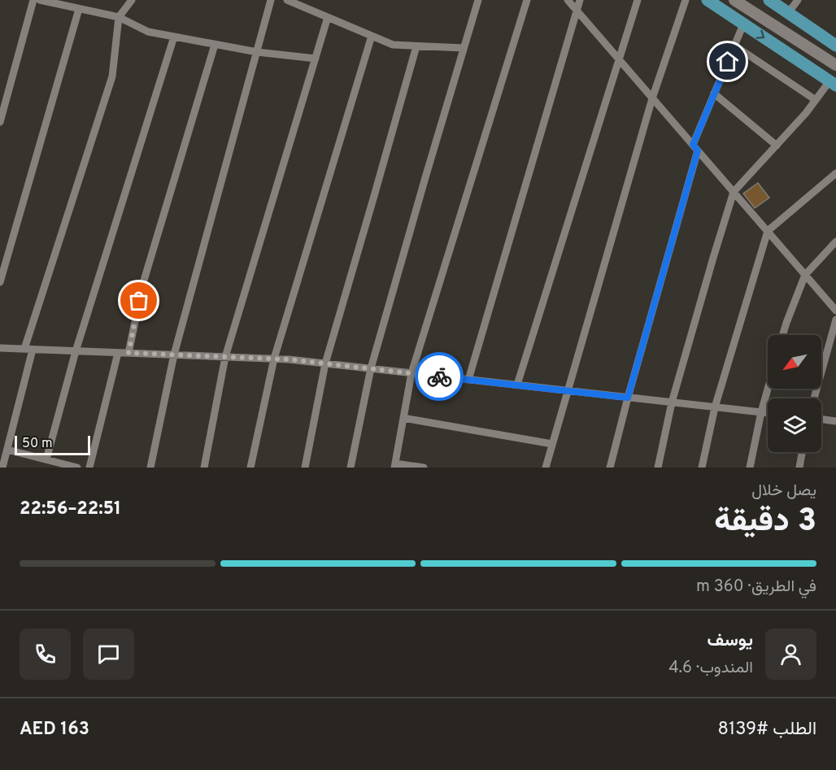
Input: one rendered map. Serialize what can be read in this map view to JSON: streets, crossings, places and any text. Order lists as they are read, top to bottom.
{
  "scale_bar": "50 m",
  "north": "bottom left",
  "page": {
    "scale": "50 m",
    "heading": ["3 دقيقة", "يصل خلال", "22:51–22:56"],
    "panel": [
      "يوسف",
      "المندوب · 4.6",
      "الطلب #8139",
      "AED 163"
    ],
    "bar": "في الطريق · 360 m"
  }
}
